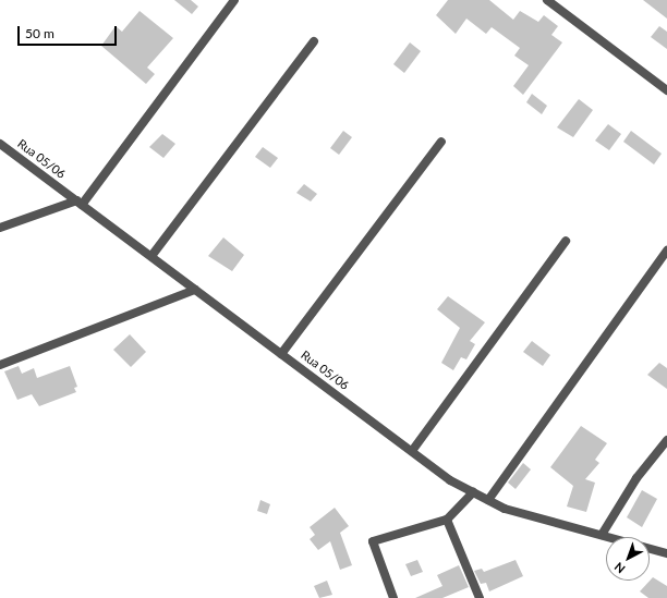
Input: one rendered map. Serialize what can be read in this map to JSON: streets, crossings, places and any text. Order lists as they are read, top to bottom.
{
  "streets": {
    "street": ["Rua 05/06"]
  },
  "scale_bar": "50 m",
  "north": "bottom left"
}
